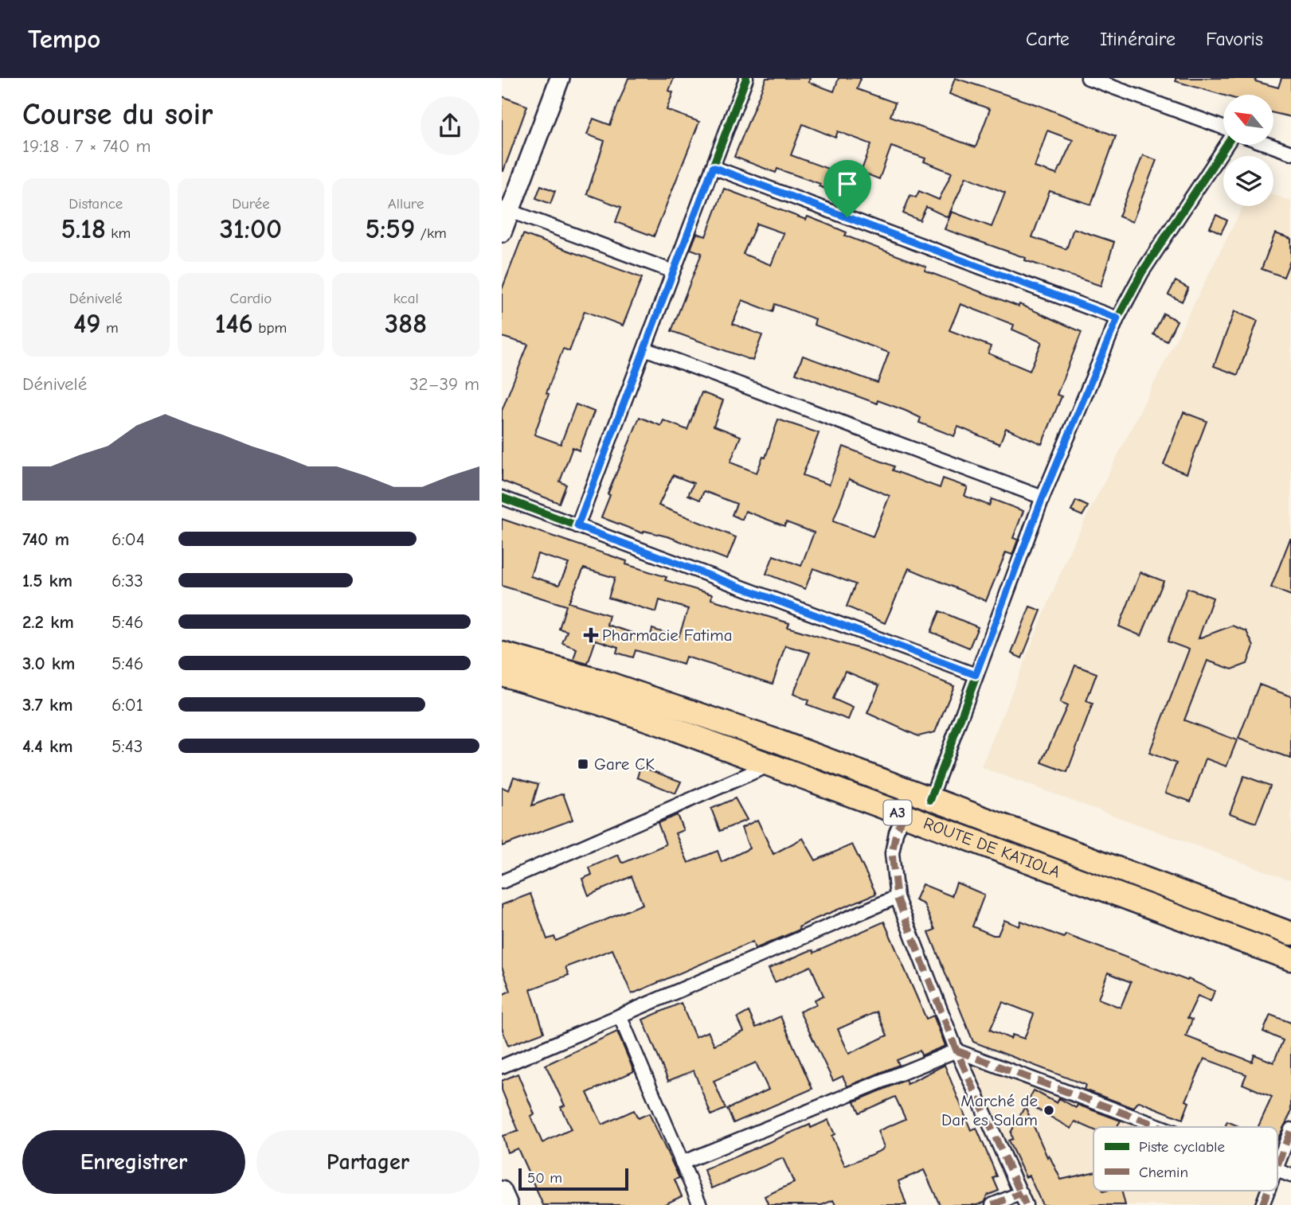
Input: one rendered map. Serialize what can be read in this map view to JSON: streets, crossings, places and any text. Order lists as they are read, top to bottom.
{
  "streets": {
    "highway": ["A3", "ROUTE DE KATIOLA"]
  },
  "places": {
    "health": ["Pharmacie Fatima"],
    "transit": ["Gare CK"],
    "other": ["Marché de Dar es Salam"]
  },
  "legend": ["Piste cyclable", "Chemin"],
  "scale_bar": "50 m",
  "north": "top left",
  "page": {
    "header": "Tempo",
    "nav": ["Carte", "Itinéraire", "Favoris"],
    "heading": ["Course du soir", "19:18 · 7 × 740 m"],
    "stats": [
      ["Distance", "5.18 km"],
      ["Durée", "31:00"],
      ["Allure", "5:59 /km"],
      ["Dénivelé", "49 m"],
      ["Cardio", "146 bpm"],
      ["kcal", "388"]
    ],
    "chart": ["Dénivelé", "32–39 m"],
    "list": [
      {
        "name": "740 m",
        "note": "6:04"
      },
      {
        "name": "1.5 km",
        "note": "6:33"
      },
      {
        "name": "2.2 km",
        "note": "5:46"
      },
      {
        "name": "3.0 km",
        "note": "5:46"
      },
      {
        "name": "3.7 km",
        "note": "6:01"
      },
      {
        "name": "4.4 km",
        "note": "5:43"
      }
    ],
    "buttons": ["Enregistrer", "Partager"],
    "scale": "50 m"
  }
}
